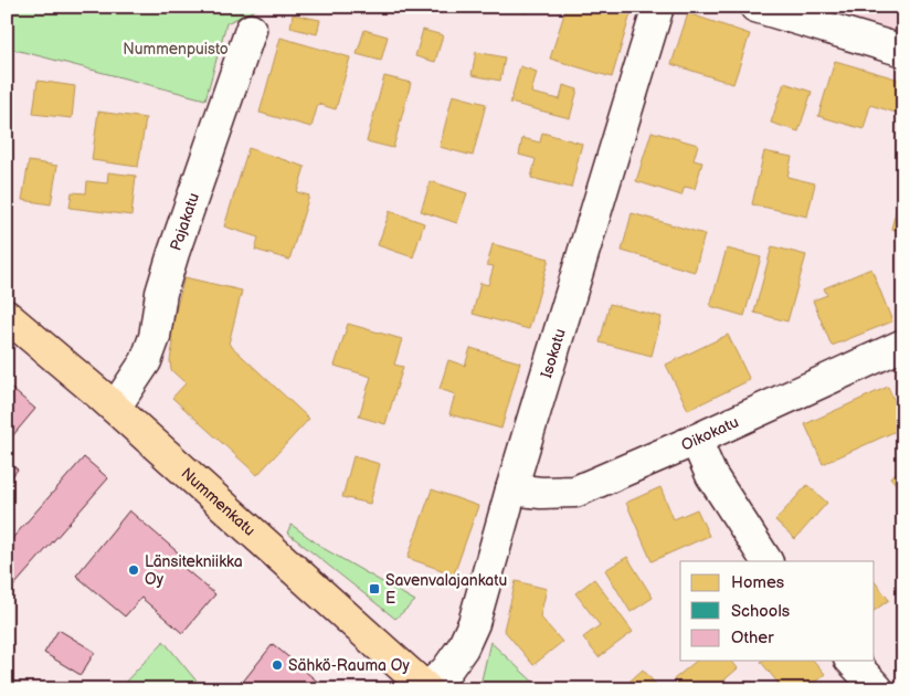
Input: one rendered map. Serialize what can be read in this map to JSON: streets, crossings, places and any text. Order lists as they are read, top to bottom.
{
  "streets": {
    "main road": ["Nummenkatu"],
    "street": ["Pajakatu", "Isokatu", "Oikokatu"]
  },
  "crossings": [
    ["Pajakatu", "Nummenkatu"],
    ["Isokatu", "Oikokatu"],
    ["Isokatu", "Nummenkatu"]
  ],
  "parks": ["Nummenpuisto"],
  "places": {
    "other": ["Länsitekniikka Oy", "Sähkö-Rauma Oy"],
    "transit": ["Savenvalajankatu E"]
  },
  "legend": ["Homes", "Schools", "Other"]
}
